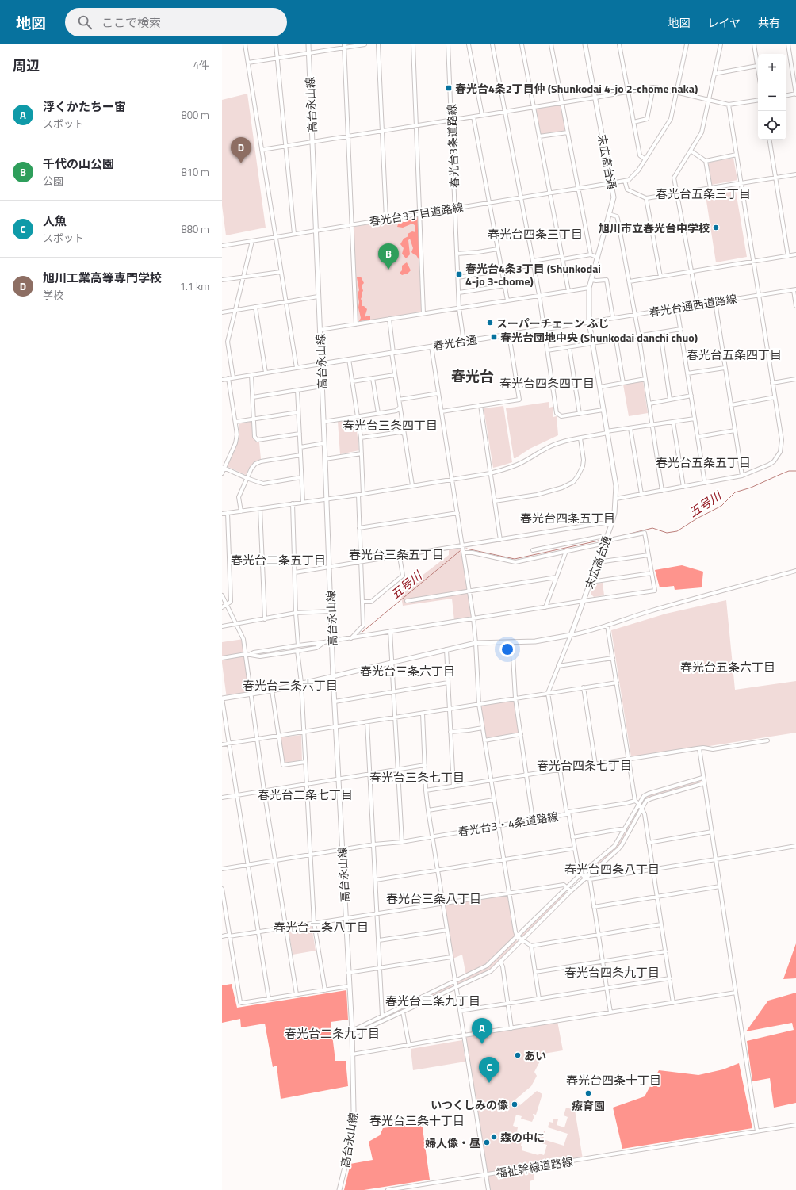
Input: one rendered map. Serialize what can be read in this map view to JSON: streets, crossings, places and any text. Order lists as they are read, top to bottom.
{
  "streets": {
    "street": [
      "高台永山線",
      "春光台3条道路線",
      "末広高台通",
      "春光台3丁目道路線",
      "春光台通西道路線",
      "春光台通",
      "春光台3・4条道路線",
      "福祉幹線道路線"
    ]
  },
  "crossings": [
    ["高台永山線", "春光台3丁目道路線"],
    ["高台永山線", "春光台通"],
    ["高台永山線", "春光台3・4条道路線"],
    ["春光台3条道路線", "春光台3丁目道路線"],
    ["春光台3条道路線", "春光台通"],
    ["末広高台通", "春光台3丁目道路線"],
    ["末広高台通", "春光台通西道路線"],
    ["末広高台通", "春光台通"],
    ["末広高台通", "春光台3・4条道路線"],
    ["春光台通西道路線", "春光台通"],
    ["春光台3・4条道路線", "福祉幹線道路線"]
  ],
  "districts": [
    "春光台五条三丁目",
    "春光台四条三丁目",
    "春光台五条四丁目",
    "春光台",
    "春光台四条四丁目",
    "春光台三条四丁目",
    "春光台五条五丁目",
    "春光台四条五丁目",
    "春光台三条五丁目",
    "春光台二条五丁目",
    "春光台五条六丁目",
    "春光台三条六丁目",
    "春光台二条六丁目",
    "春光台四条七丁目",
    "春光台三条七丁目",
    "春光台二条七丁目",
    "春光台四条八丁目",
    "春光台三条八丁目",
    "春光台二条八丁目",
    "春光台四条九丁目",
    "春光台三条九丁目",
    "春光台二条九丁目",
    "春光台四条十丁目",
    "春光台三条十丁目"
  ],
  "water": ["五号川"],
  "places": {
    "transit": ["春光台4条2丁目仲 (Shunkodai 4-jo 2-chome naka)", "春光台4条3丁目 (Shunkodai 4-jo 3-chome)", "春光台団地中央 (Shunkodai danchi chuo)"],
    "other": [
      "旭川市立春光台中学校",
      "スーパーチェーン ふじ",
      "あい",
      "療育園",
      "いつくしみの像",
      "森の中に",
      "婦人像・昼"
    ]
  },
  "page": {
    "header": "地図",
    "search": "ここで検索",
    "nav": ["地図", "レイヤ", "共有"],
    "heading": ["周辺", "4件"],
    "map_buttons": ["+", "−"],
    "list": [
      {
        "mark": "A",
        "name": "浮くかたちー宙",
        "note": "スポット",
        "value": "800 m"
      },
      {
        "mark": "B",
        "name": "千代の山公園",
        "note": "公園",
        "value": "810 m"
      },
      {
        "mark": "C",
        "name": "人魚",
        "note": "スポット",
        "value": "880 m"
      },
      {
        "mark": "D",
        "name": "旭川工業高等専門学校",
        "note": "学校",
        "value": "1.1 km"
      }
    ],
    "pins": [
      "D",
      "B",
      "A",
      "C"
    ]
  }
}
